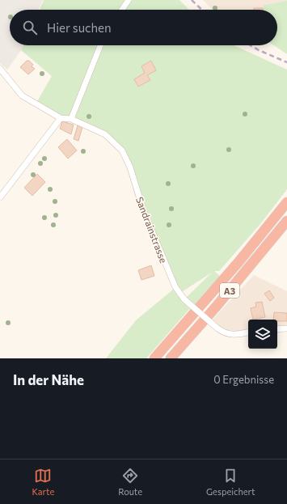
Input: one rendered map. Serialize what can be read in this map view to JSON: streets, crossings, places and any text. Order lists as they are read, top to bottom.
{
  "streets": {
    "highway": ["A3"],
    "street": ["Sandrainstrasse"]
  },
  "page": {
    "search": "Hier suchen",
    "heading": ["In der Nähe", "0 Ergebnisse"],
    "nav": ["Karte", "Route", "Gespeichert"]
  }
}
